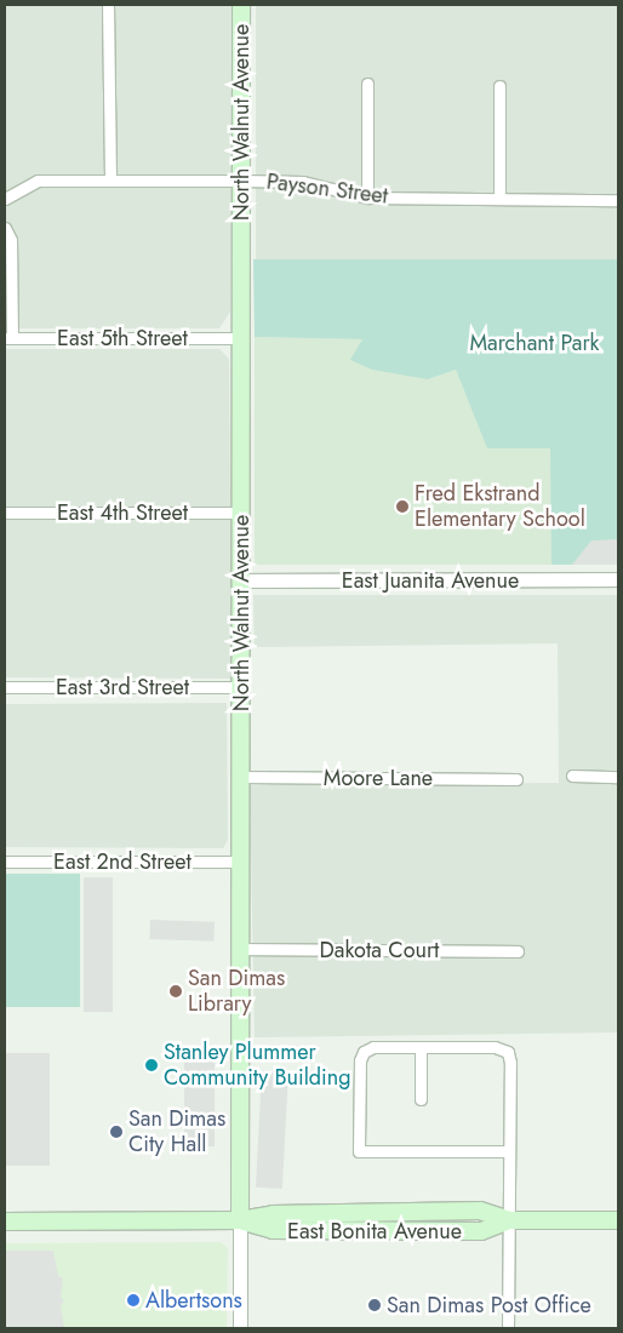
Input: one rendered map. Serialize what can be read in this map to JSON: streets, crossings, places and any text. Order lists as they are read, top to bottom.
{
  "streets": {
    "main road": ["North Walnut Avenue", "East Bonita Avenue"],
    "street": [
      "Payson Street",
      "East 5th Street",
      "East 4th Street",
      "East Juanita Avenue",
      "East 3rd Street",
      "Moore Lane",
      "East 2nd Street",
      "Dakota Court"
    ]
  },
  "crossings": [
    ["North Walnut Avenue", "Payson Street"],
    ["North Walnut Avenue", "East 5th Street"],
    ["North Walnut Avenue", "East 4th Street"],
    ["North Walnut Avenue", "East Juanita Avenue"],
    ["North Walnut Avenue", "East 3rd Street"],
    ["North Walnut Avenue", "Moore Lane"],
    ["North Walnut Avenue", "East 2nd Street"],
    ["North Walnut Avenue", "Dakota Court"],
    ["North Walnut Avenue", "East Bonita Avenue"]
  ],
  "parks": ["Marchant Park"],
  "places": [
    "Fred Ekstrand Elementary School",
    "San Dimas Library",
    "Stanley Plummer Community Building",
    "San Dimas City Hall",
    "Albertsons",
    "San Dimas Post Office"
  ]
}
